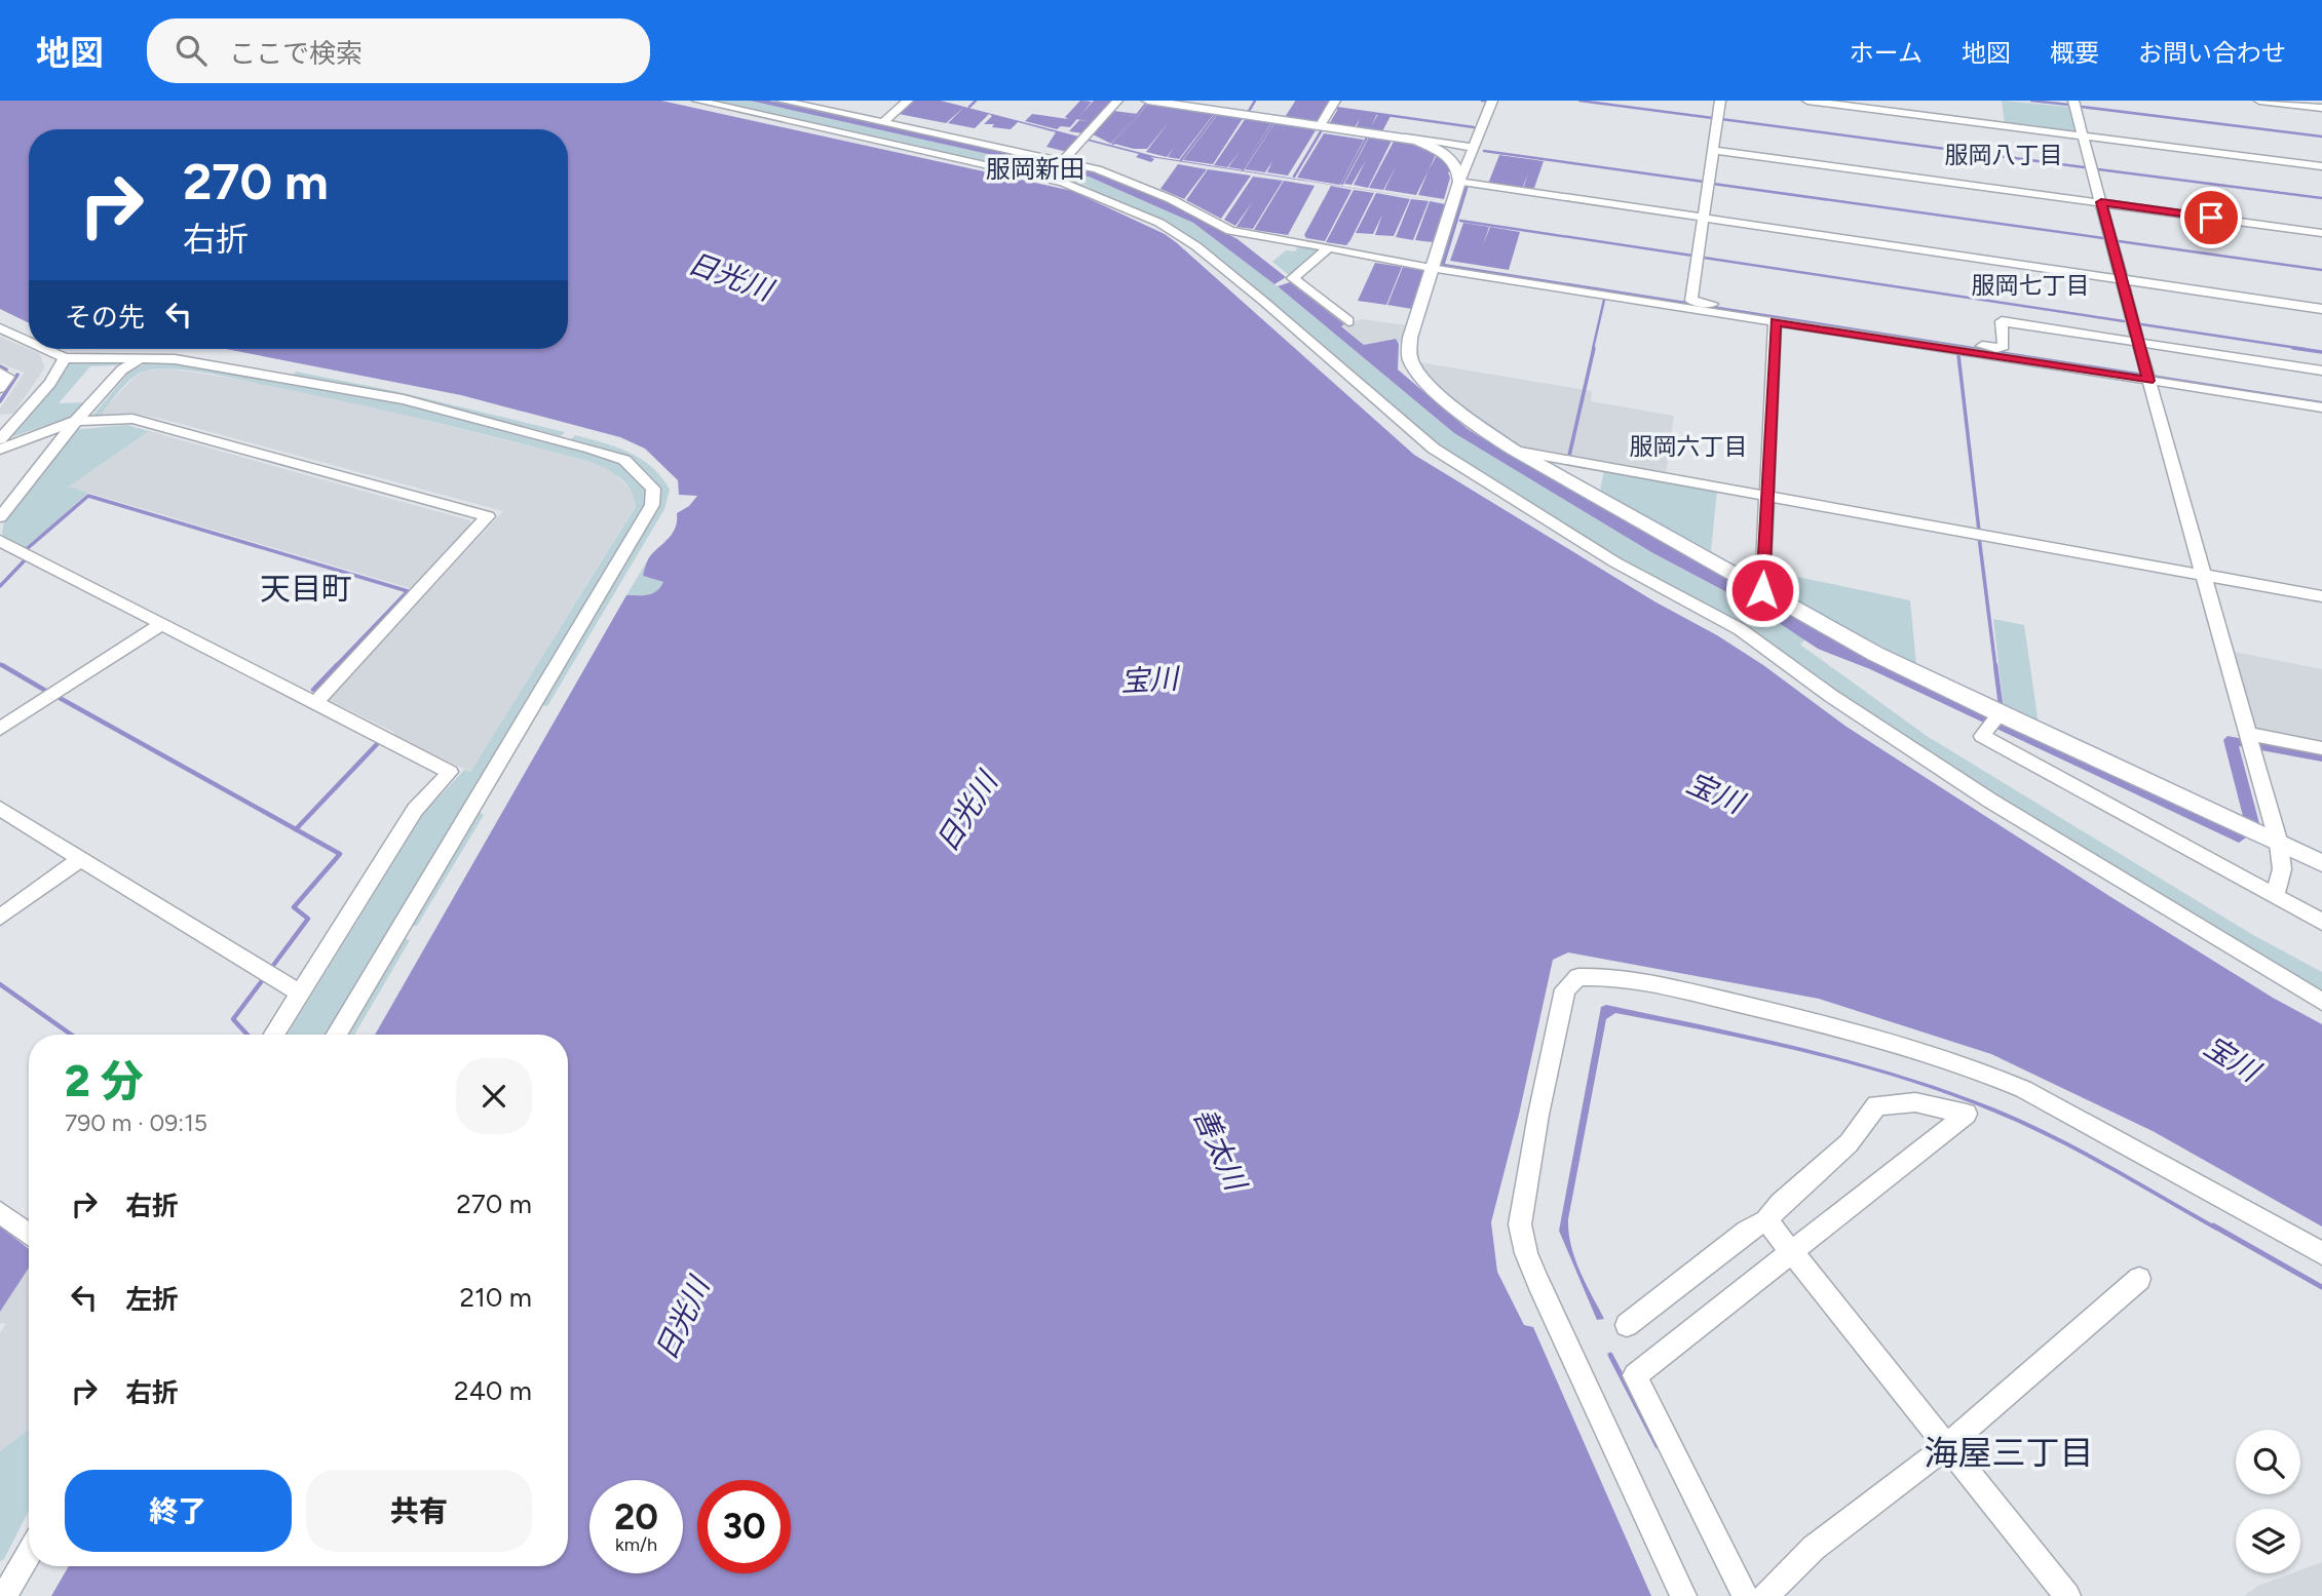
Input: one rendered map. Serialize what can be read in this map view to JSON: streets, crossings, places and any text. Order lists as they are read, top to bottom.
{
  "districts": [
    "服岡八丁目",
    "服岡新田",
    "服岡七丁目",
    "服岡六丁目",
    "天目町",
    "海屋三丁目"
  ],
  "water": ["日光川", "宝川", "善太川"],
  "page": {
    "header": "地図",
    "search": "ここで検索",
    "nav": [
      "ホーム",
      "地図",
      "概要",
      "お問い合わせ"
    ],
    "turn": ["270 m", "右折"],
    "then": "その先",
    "heading": ["2 分", "790 m · 09:15"],
    "list": [
      {
        "name": "右折",
        "value": "270 m"
      },
      {
        "name": "左折",
        "value": "210 m"
      },
      {
        "name": "右折",
        "value": "240 m"
      }
    ],
    "buttons": ["終了", "共有"],
    "speed": "20 km/h",
    "limit": "30"
  }
}
